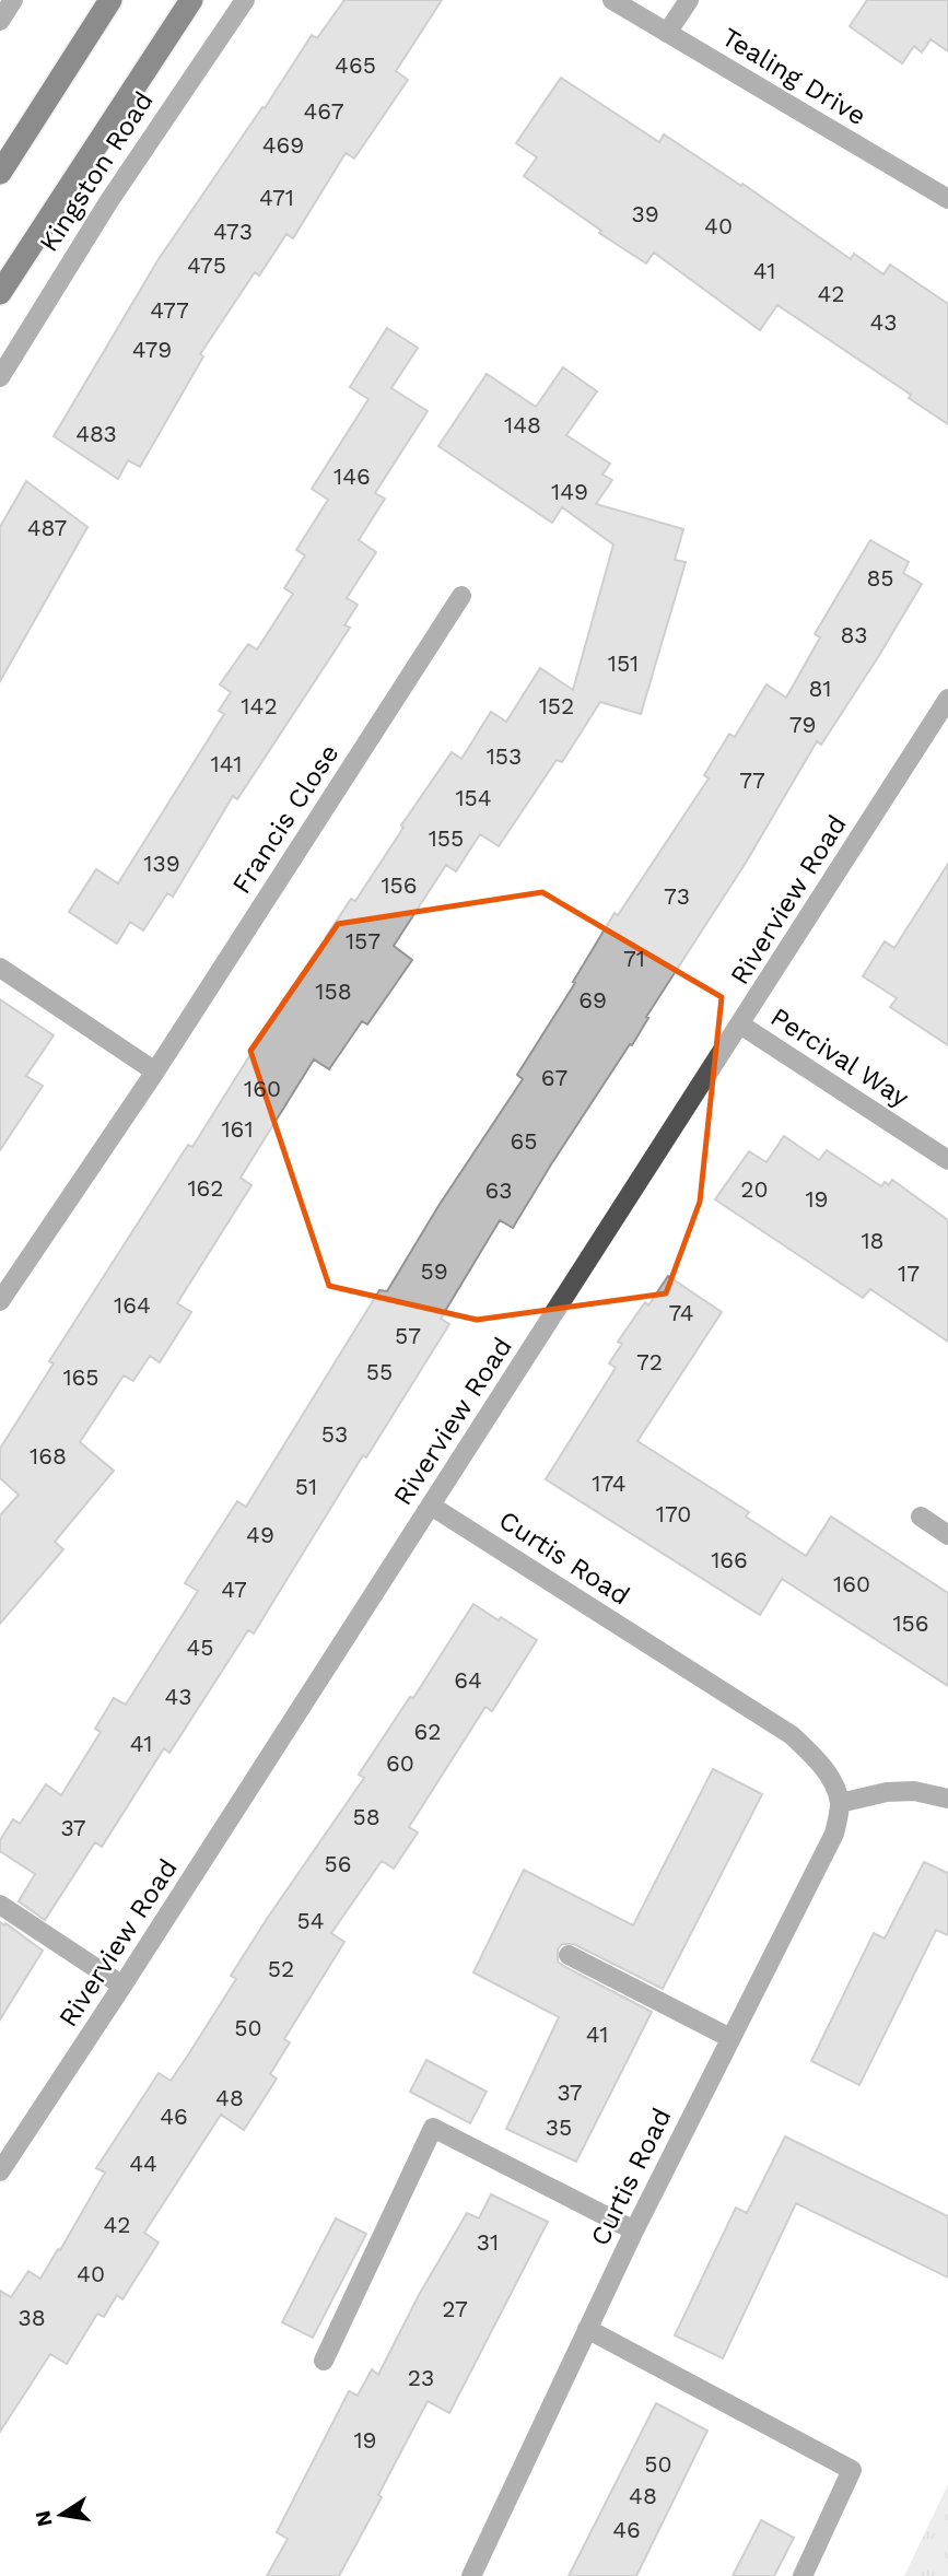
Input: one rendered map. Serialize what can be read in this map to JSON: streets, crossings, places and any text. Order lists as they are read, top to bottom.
{
  "streets": {
    "highway": ["Kingston Road"],
    "street": [
      "Tealing Drive",
      "Francis Close",
      "Riverview Road",
      "Percival Way",
      "Curtis Road"
    ]
  },
  "crossings": [
    ["Riverview Road", "Percival Way"],
    ["Riverview Road", "Curtis Road"]
  ],
  "house_numbers": [
    "465",
    "467",
    "469",
    "471",
    "39",
    "40",
    "473",
    "475",
    "41",
    "42",
    "477",
    "43",
    "479",
    "148",
    "483",
    "146",
    "149",
    "487",
    "85",
    "83",
    "151",
    "81",
    "142",
    "152",
    "79",
    "153",
    "141",
    "77",
    "154",
    "155",
    "139",
    "156",
    "73",
    "157",
    "71",
    "158",
    "69",
    "67",
    "160",
    "161",
    "65",
    "162",
    "20",
    "63",
    "19",
    "18",
    "59",
    "17",
    "164",
    "74",
    "57",
    "72",
    "55",
    "165",
    "53",
    "168",
    "174",
    "51",
    "170",
    "49",
    "166",
    "160",
    "47",
    "156",
    "45",
    "64",
    "43",
    "62",
    "41",
    "60",
    "58",
    "37",
    "56",
    "54",
    "52",
    "50",
    "41",
    "37",
    "48",
    "46",
    "35",
    "44",
    "42",
    "31",
    "40",
    "27",
    "38",
    "23",
    "19",
    "50",
    "48",
    "46"
  ],
  "north": "left"
}
